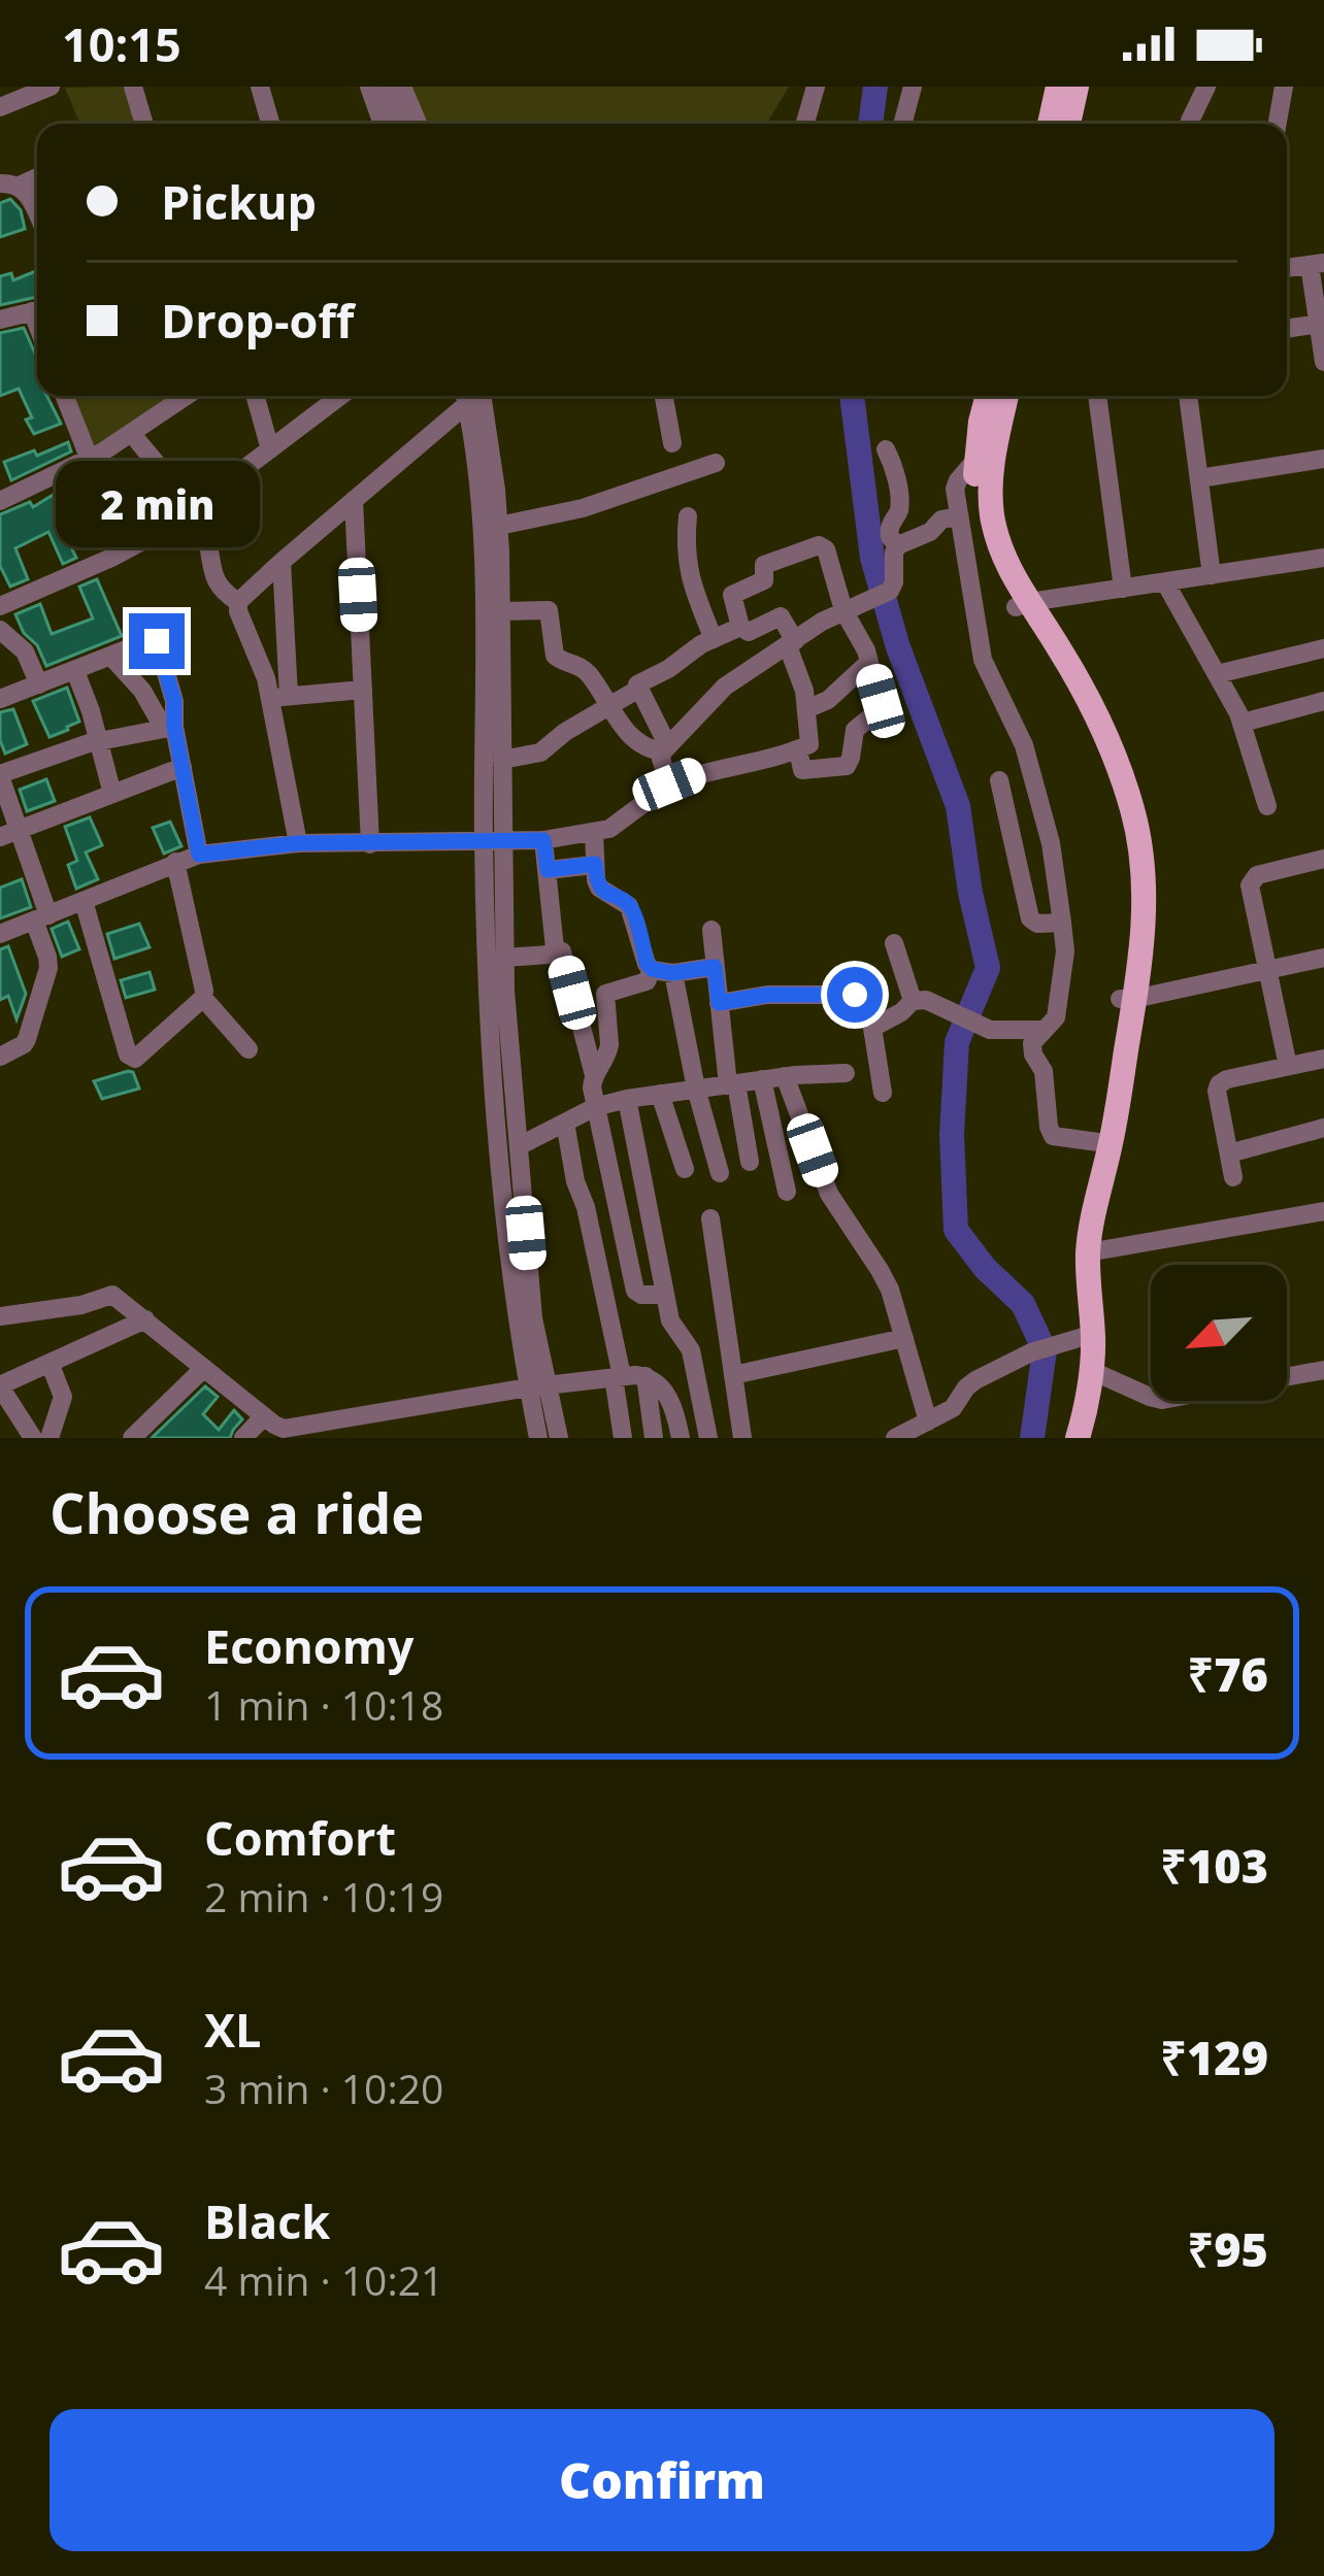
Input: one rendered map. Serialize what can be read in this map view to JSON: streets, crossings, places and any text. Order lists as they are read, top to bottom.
{
  "north": "bottom left",
  "page": {
    "status": "10:15",
    "banner": ["Pickup", "Drop-off"],
    "bubble": "2 min",
    "heading": "Choose a ride",
    "list": [
      {
        "name": "Economy",
        "note": "1 min · 10:18",
        "value": "₹76"
      },
      {
        "name": "Comfort",
        "note": "2 min · 10:19",
        "value": "₹103"
      },
      {
        "name": "XL",
        "note": "3 min · 10:20",
        "value": "₹129"
      },
      {
        "name": "Black",
        "note": "4 min · 10:21",
        "value": "₹95"
      }
    ],
    "buttons": "Confirm"
  }
}
